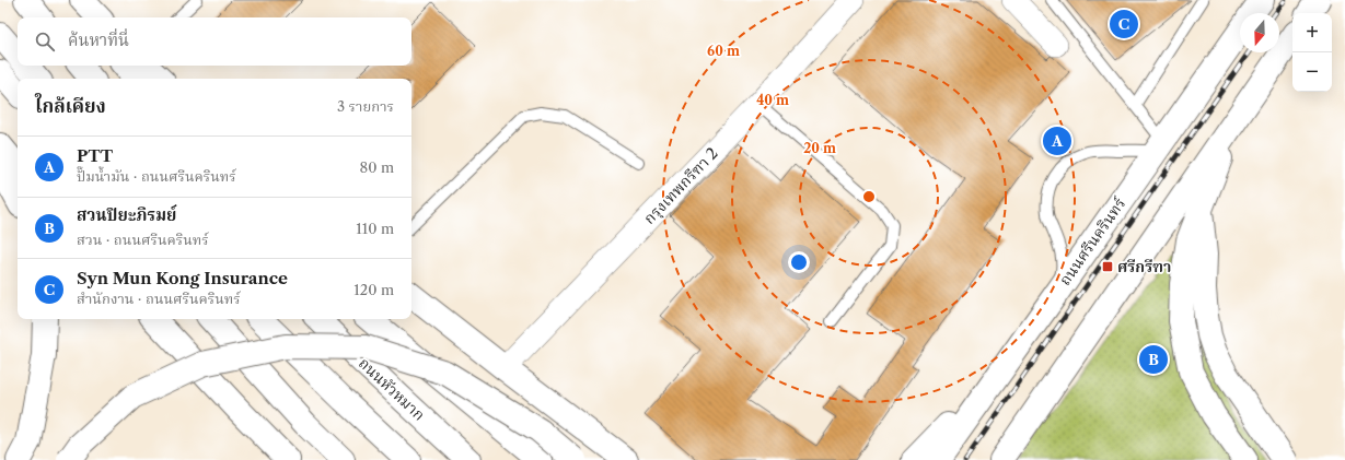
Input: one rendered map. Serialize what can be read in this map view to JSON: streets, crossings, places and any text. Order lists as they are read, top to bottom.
{
  "streets": {
    "main road": ["ถนนศรีนครินทร์", "ถนนหัวหมาก"],
    "street": ["กรุงเทพกรีฑา 2"]
  },
  "places": {
    "transit": ["ศรีกรีฑา"]
  },
  "north": "bottom",
  "page": {
    "pins": ["C", "A", "B"],
    "map_buttons": ["+", "−"],
    "search": "ค้นหาที่นี่",
    "heading": ["ใกล้เคียง", "3 รายการ"],
    "list": [
      {
        "mark": "A",
        "name": "PTT",
        "note": "ปั๊มน้ำมัน · ถนนศรีนครินทร์",
        "value": "80 m"
      },
      {
        "mark": "B",
        "name": "สวนปิยะภิรมย์",
        "note": "สวน · ถนนศรีนครินทร์",
        "value": "110 m"
      },
      {
        "mark": "C",
        "name": "Syn Mun Kong Insurance",
        "note": "สำนักงาน · ถนนศรีนครินทร์",
        "value": "120 m"
      }
    ]
  },
  "rings": ["60 m", "40 m", "20 m"]
}
